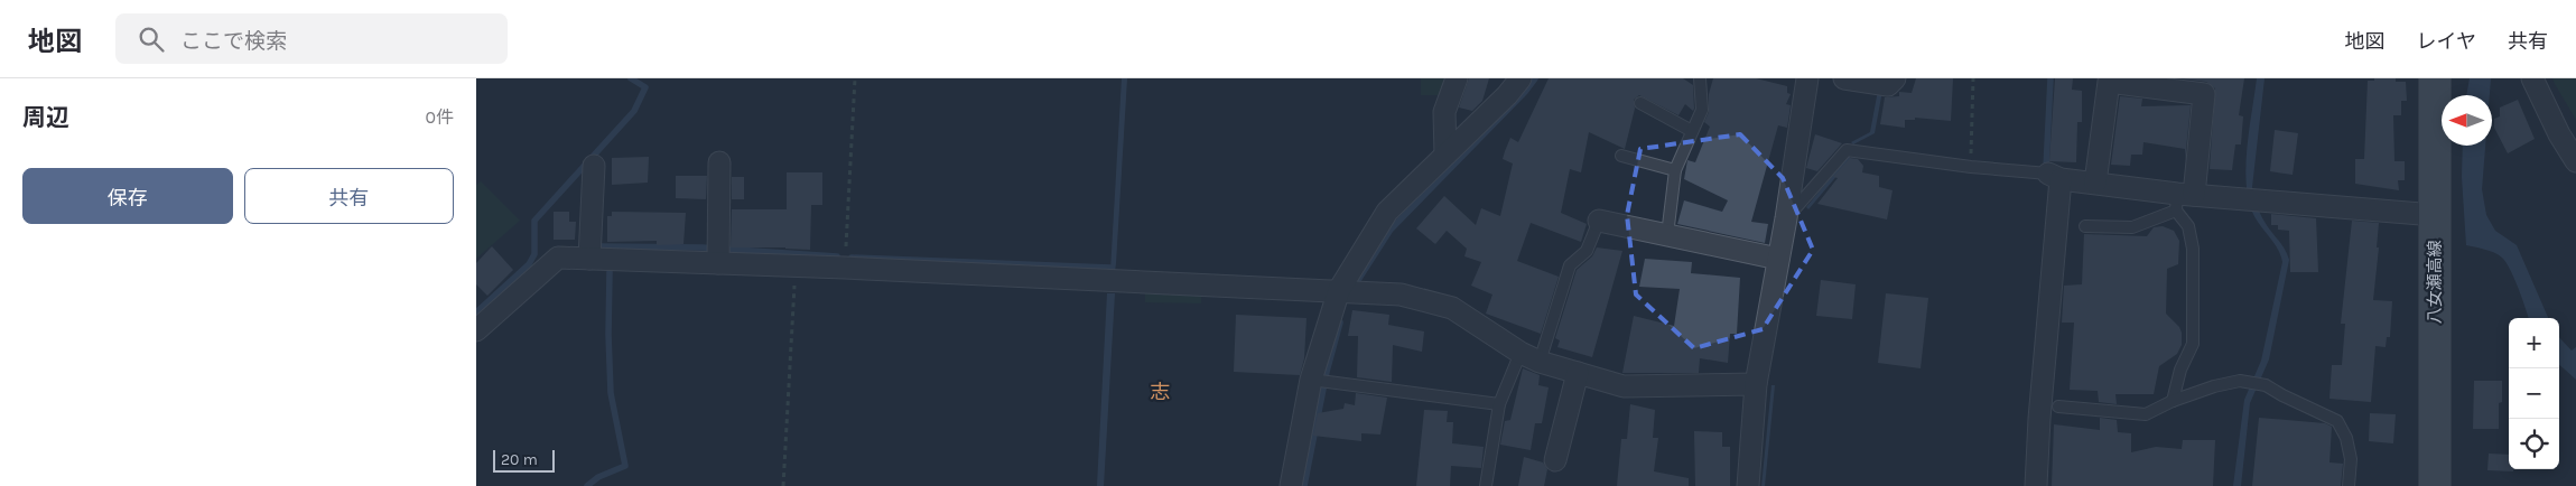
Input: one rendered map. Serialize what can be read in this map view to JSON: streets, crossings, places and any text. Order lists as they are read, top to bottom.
{
  "streets": {
    "main road": ["八女瀬高線"]
  },
  "districts": ["志"],
  "scale_bar": "20 m",
  "north": "left",
  "page": {
    "header": "地図",
    "search": "ここで検索",
    "nav": ["地図", "レイヤ", "共有"],
    "heading": ["周辺", "0件"],
    "buttons": ["保存", "共有"],
    "map_buttons": ["+", "−"],
    "scale": "20 m"
  }
}
